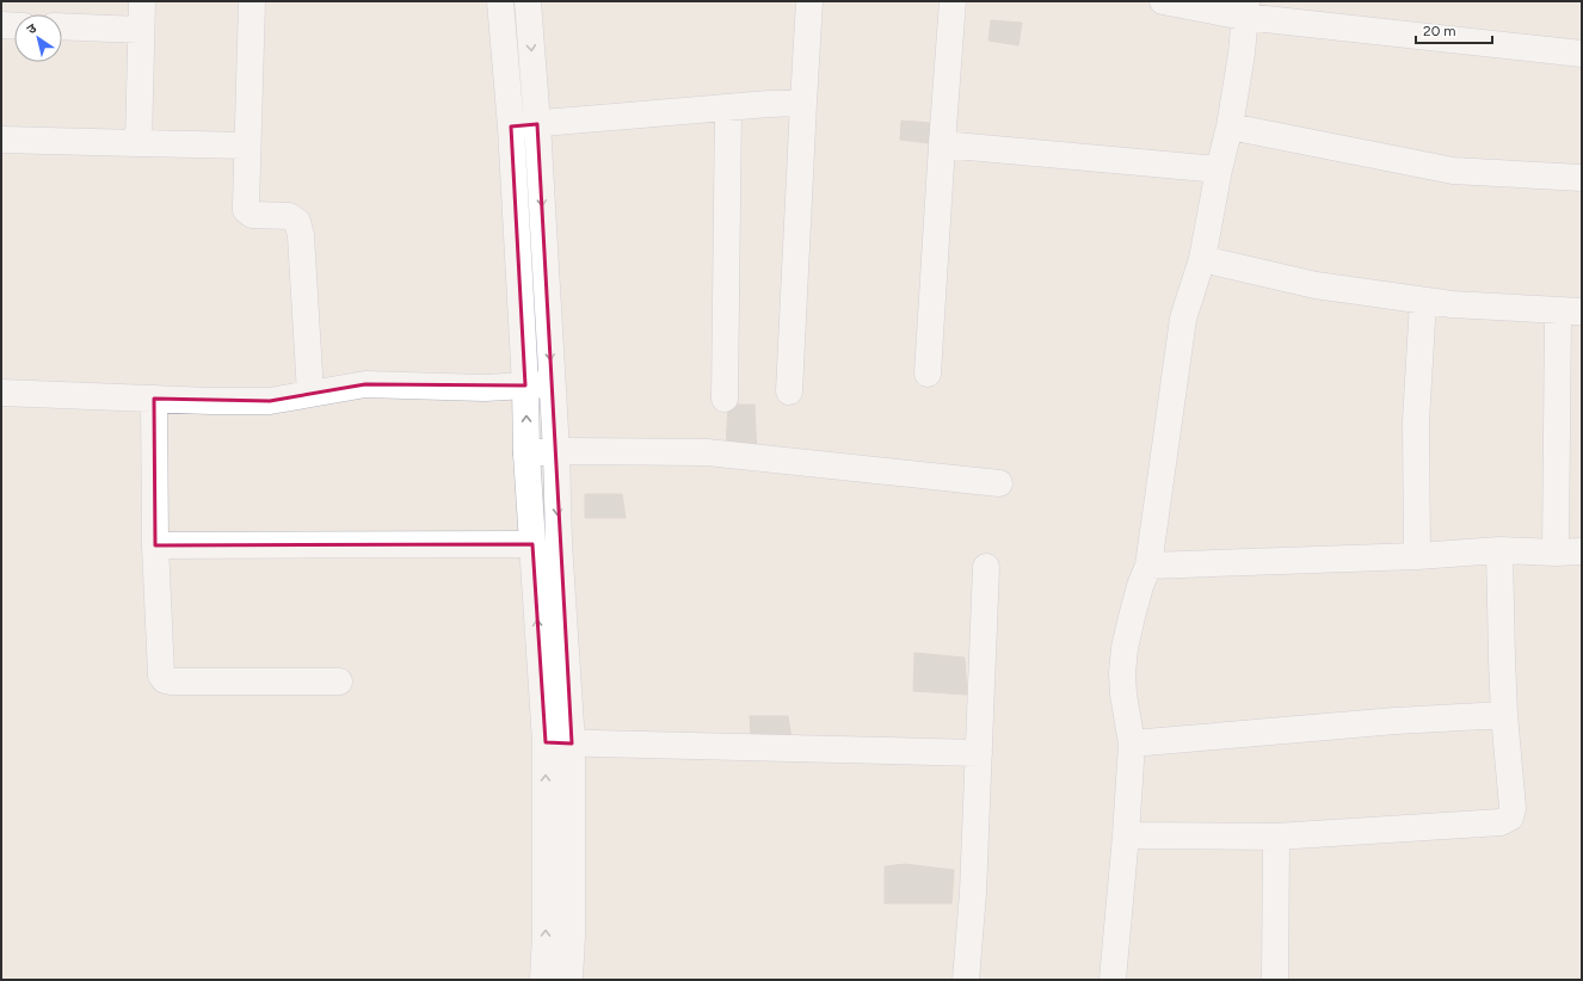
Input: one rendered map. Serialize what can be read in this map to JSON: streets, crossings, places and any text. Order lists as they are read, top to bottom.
{
  "scale_bar": "20 m",
  "north": "top left"
}
